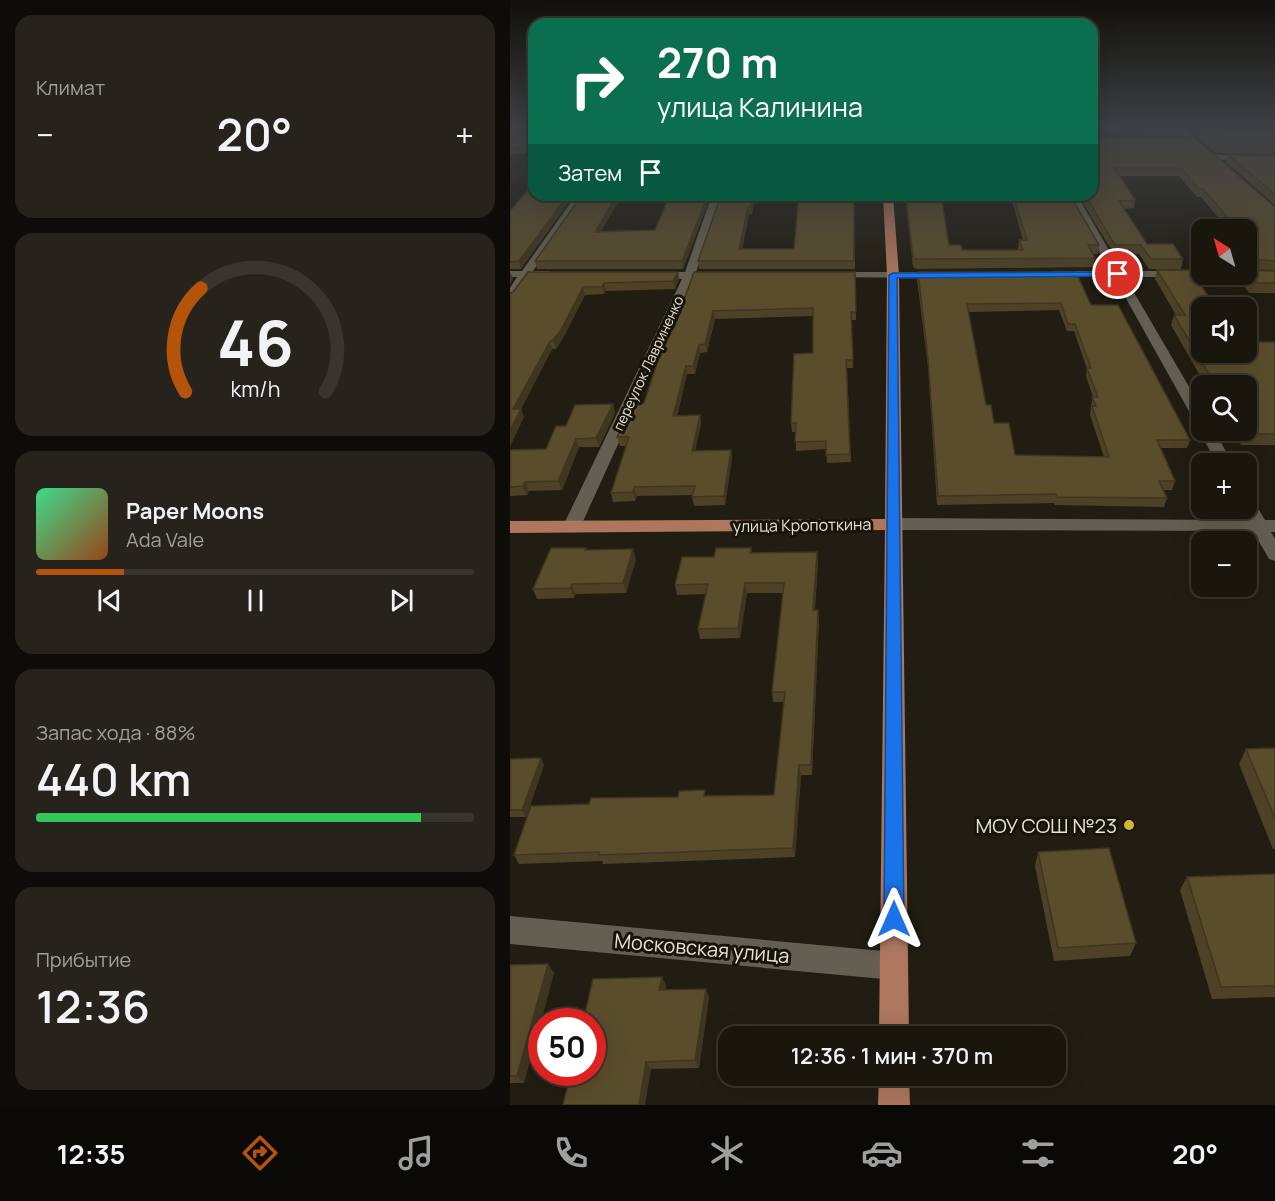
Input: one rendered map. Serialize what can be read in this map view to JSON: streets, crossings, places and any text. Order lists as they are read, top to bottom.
{
  "streets": {
    "main road": ["улица Кропоткина"],
    "street": ["переулок Лавриненко", "Московская улица"]
  },
  "crossings": [
    ["переулок Лавриненко", "улица Кропоткина"]
  ],
  "places": ["МОУ СОШ №23"],
  "north": "top left",
  "page": {
    "tile": [
      "Климат",
      ["Запас хода · 88%", "440 km"],
      ["Прибытие", "12:36"]
    ],
    "turn": ["270 m", "улица Калинина"],
    "heat": ["−", "20°", "+"],
    "then": "Затем",
    "map_buttons": ["+", "−"],
    "song": ["Paper Moons", "Ada Vale"],
    "limit": "50",
    "trip": "12:36 · 1 мин · 370 m",
    "tabs": ["12:35", "20°"],
    "gauge": ["46", "km/h"]
  }
}
